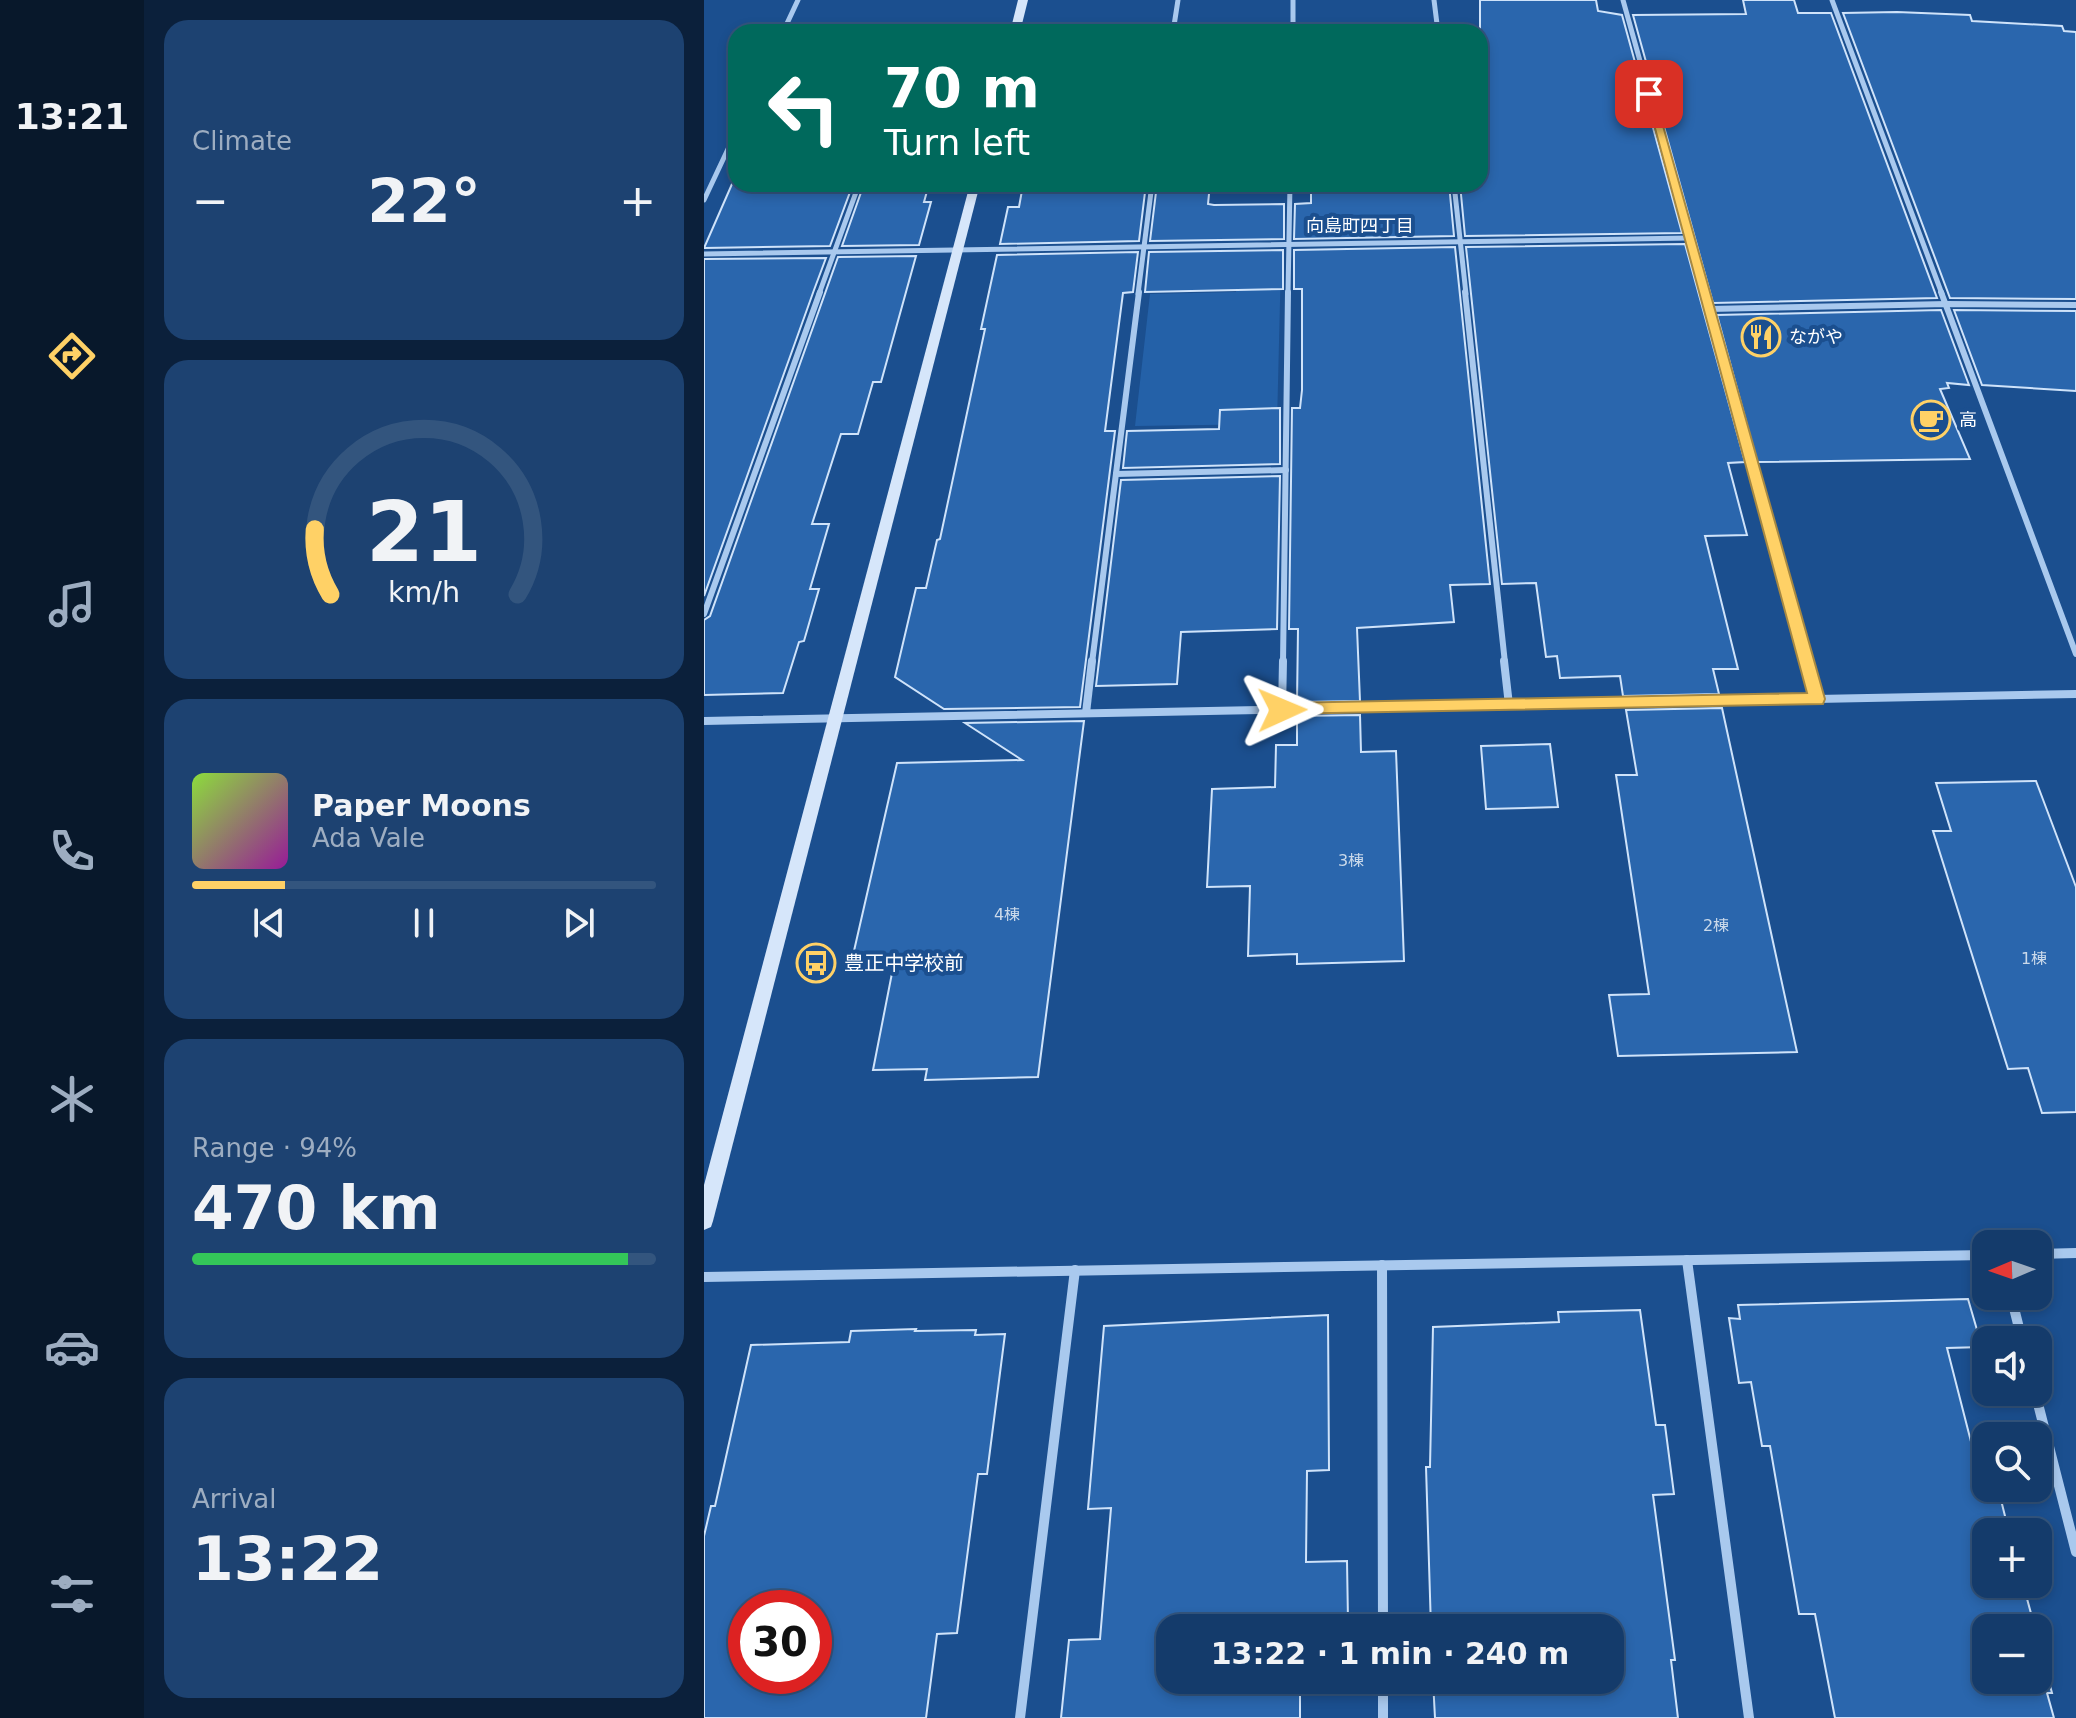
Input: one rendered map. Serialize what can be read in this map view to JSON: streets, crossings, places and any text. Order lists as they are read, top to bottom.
{
  "districts": ["向島町四丁目"],
  "places": {
    "restaurant": ["ながや"],
    "cafe": ["高"],
    "bus stop": ["豊正中学校前"]
  },
  "house_numbers": [
    "3棟",
    "4棟",
    "2棟",
    "1棟"
  ],
  "north": "left",
  "page": {
    "tabs": "13:21",
    "tile": [
      "Climate",
      ["Range · 94%", "470 km"],
      ["Arrival", "13:22"]
    ],
    "turn": ["70 m", "Turn left"],
    "heat": ["−", "22°", "+"],
    "song": ["Paper Moons", "Ada Vale"],
    "map_buttons": ["+", "−"],
    "limit": "30",
    "trip": "13:22 · 1 min · 240 m",
    "gauge": ["21", "km/h"]
  }
}
